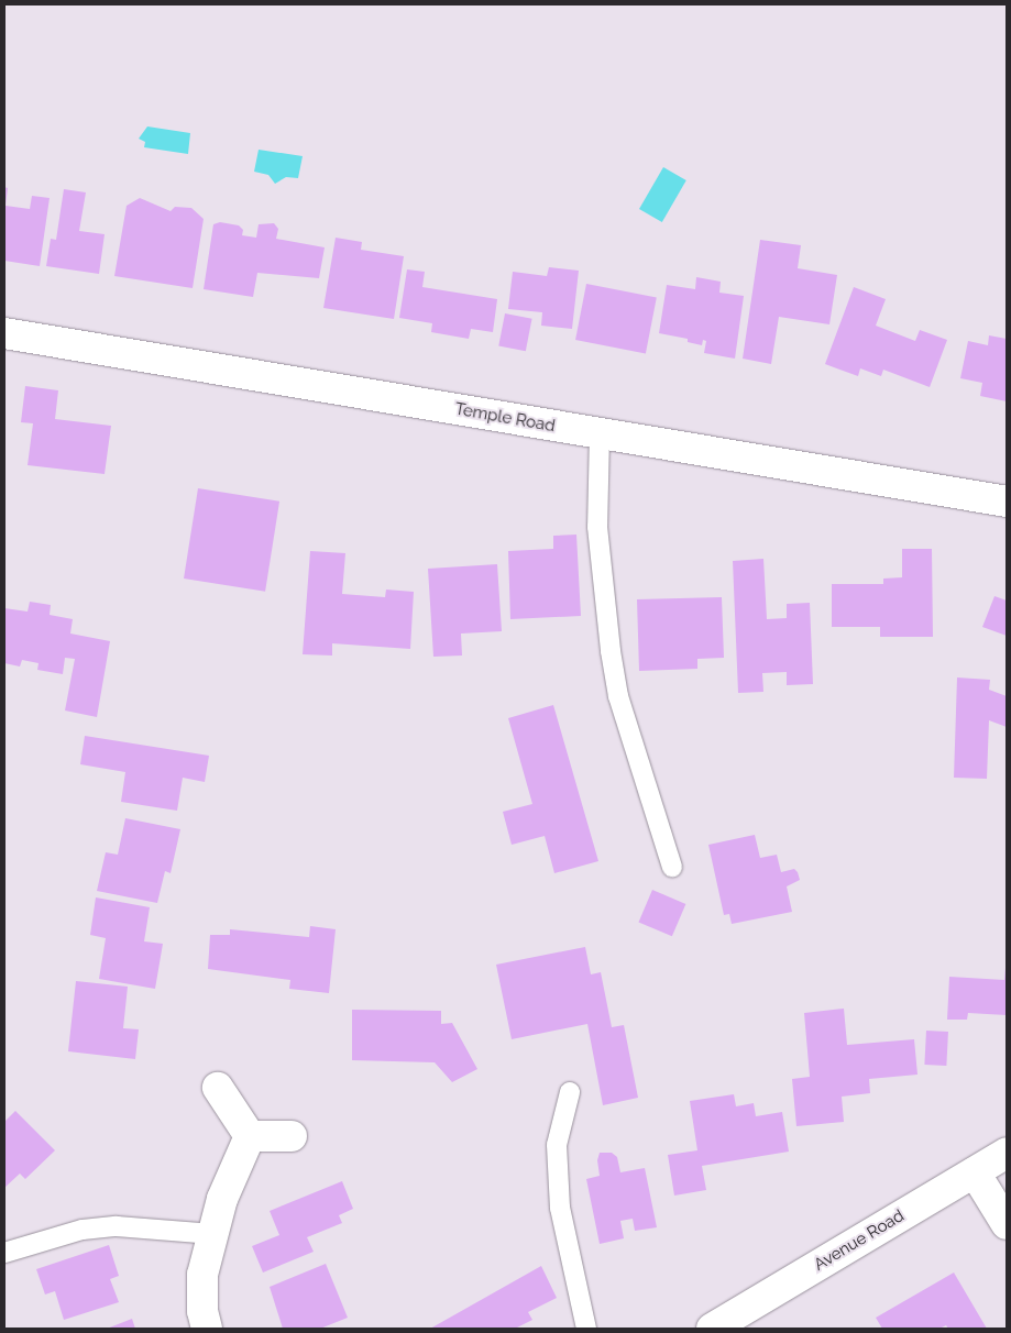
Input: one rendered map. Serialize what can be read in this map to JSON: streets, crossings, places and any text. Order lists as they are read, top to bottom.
{
  "streets": {
    "street": ["Temple Road", "Avenue Road"]
  }
}
